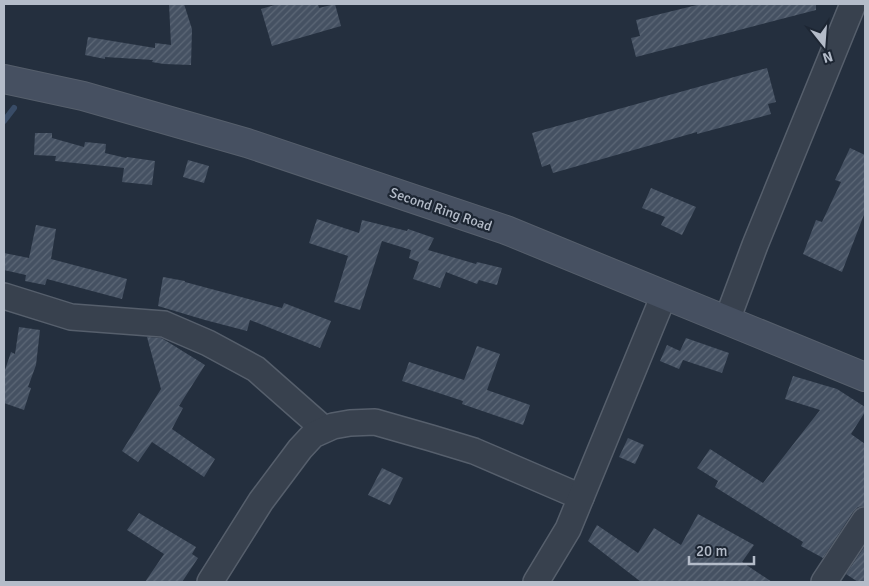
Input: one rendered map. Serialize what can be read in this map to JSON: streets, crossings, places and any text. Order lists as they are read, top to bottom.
{
  "streets": {
    "main road": ["Second Ring Road"]
  },
  "scale_bar": "20 m",
  "north": "bottom"
}
